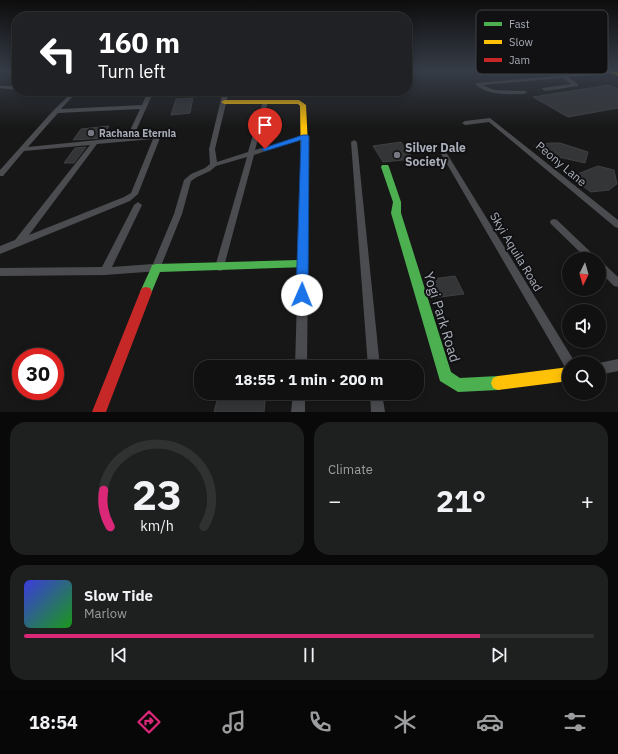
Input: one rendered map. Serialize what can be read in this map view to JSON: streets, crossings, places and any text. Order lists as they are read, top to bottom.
{
  "streets": {
    "street": ["Peony Lane", "Skyi Aquila Road", "Yogi Park Road"]
  },
  "places": ["Rachana Eternia", "Silver Dale Society"],
  "legend": ["Fast", "Slow", "Jam"],
  "north": "bottom",
  "page": {
    "turn": ["160 m", "Turn left"],
    "limit": "30",
    "trip": "18:55 · 1 min · 200 m",
    "tile": "Climate",
    "heat": ["−", "21°", "+"],
    "song": ["Slow Tide", "Marlow"],
    "tabs": "18:54",
    "gauge": ["23", "km/h"]
  }
}
